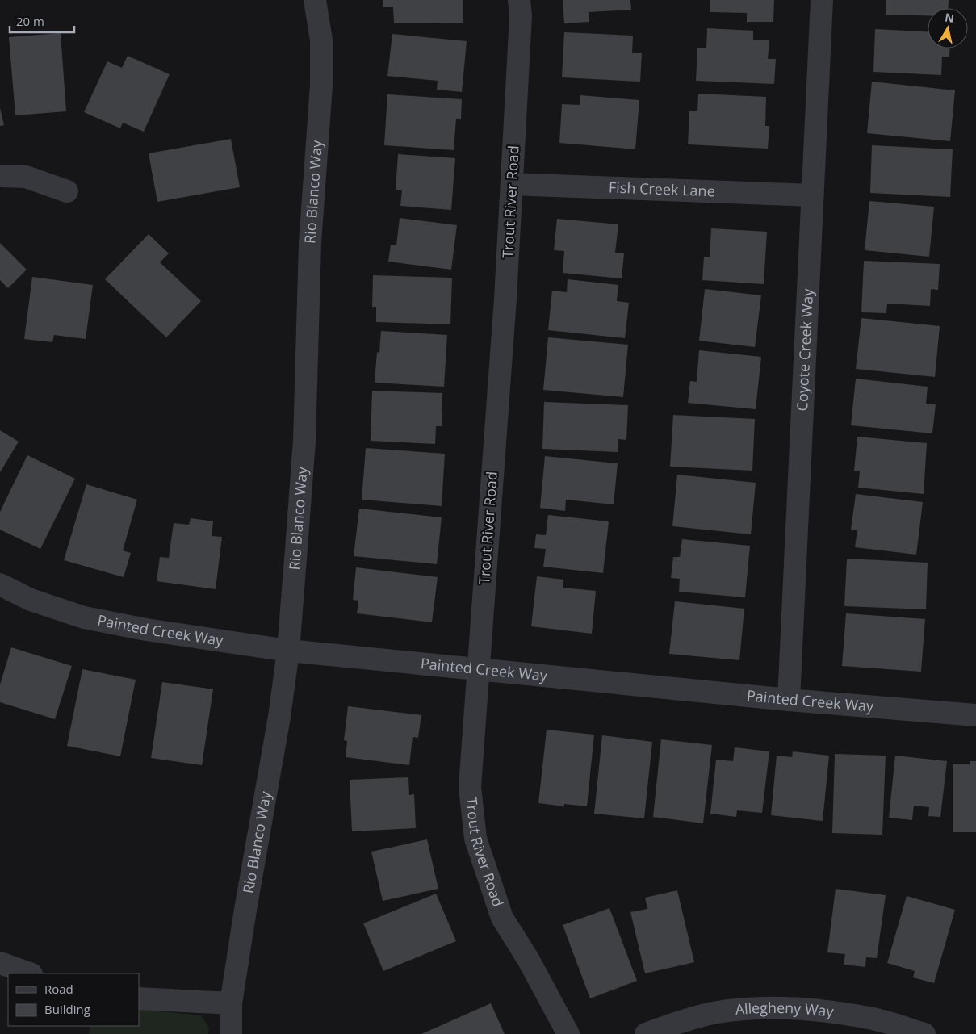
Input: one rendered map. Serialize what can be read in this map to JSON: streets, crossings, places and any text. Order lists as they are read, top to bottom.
{
  "streets": {
    "street": [
      "Fish Creek Lane",
      "Rio Blanco Way",
      "Trout River Road",
      "Coyote Creek Way",
      "Painted Creek Way",
      "Allegheny Way"
    ]
  },
  "crossings": [
    ["Fish Creek Lane", "Trout River Road"],
    ["Fish Creek Lane", "Coyote Creek Way"],
    ["Rio Blanco Way", "Painted Creek Way"],
    ["Trout River Road", "Painted Creek Way"],
    ["Coyote Creek Way", "Painted Creek Way"]
  ],
  "legend": ["Road", "Building"],
  "scale_bar": "20 m",
  "north": "top"
}
